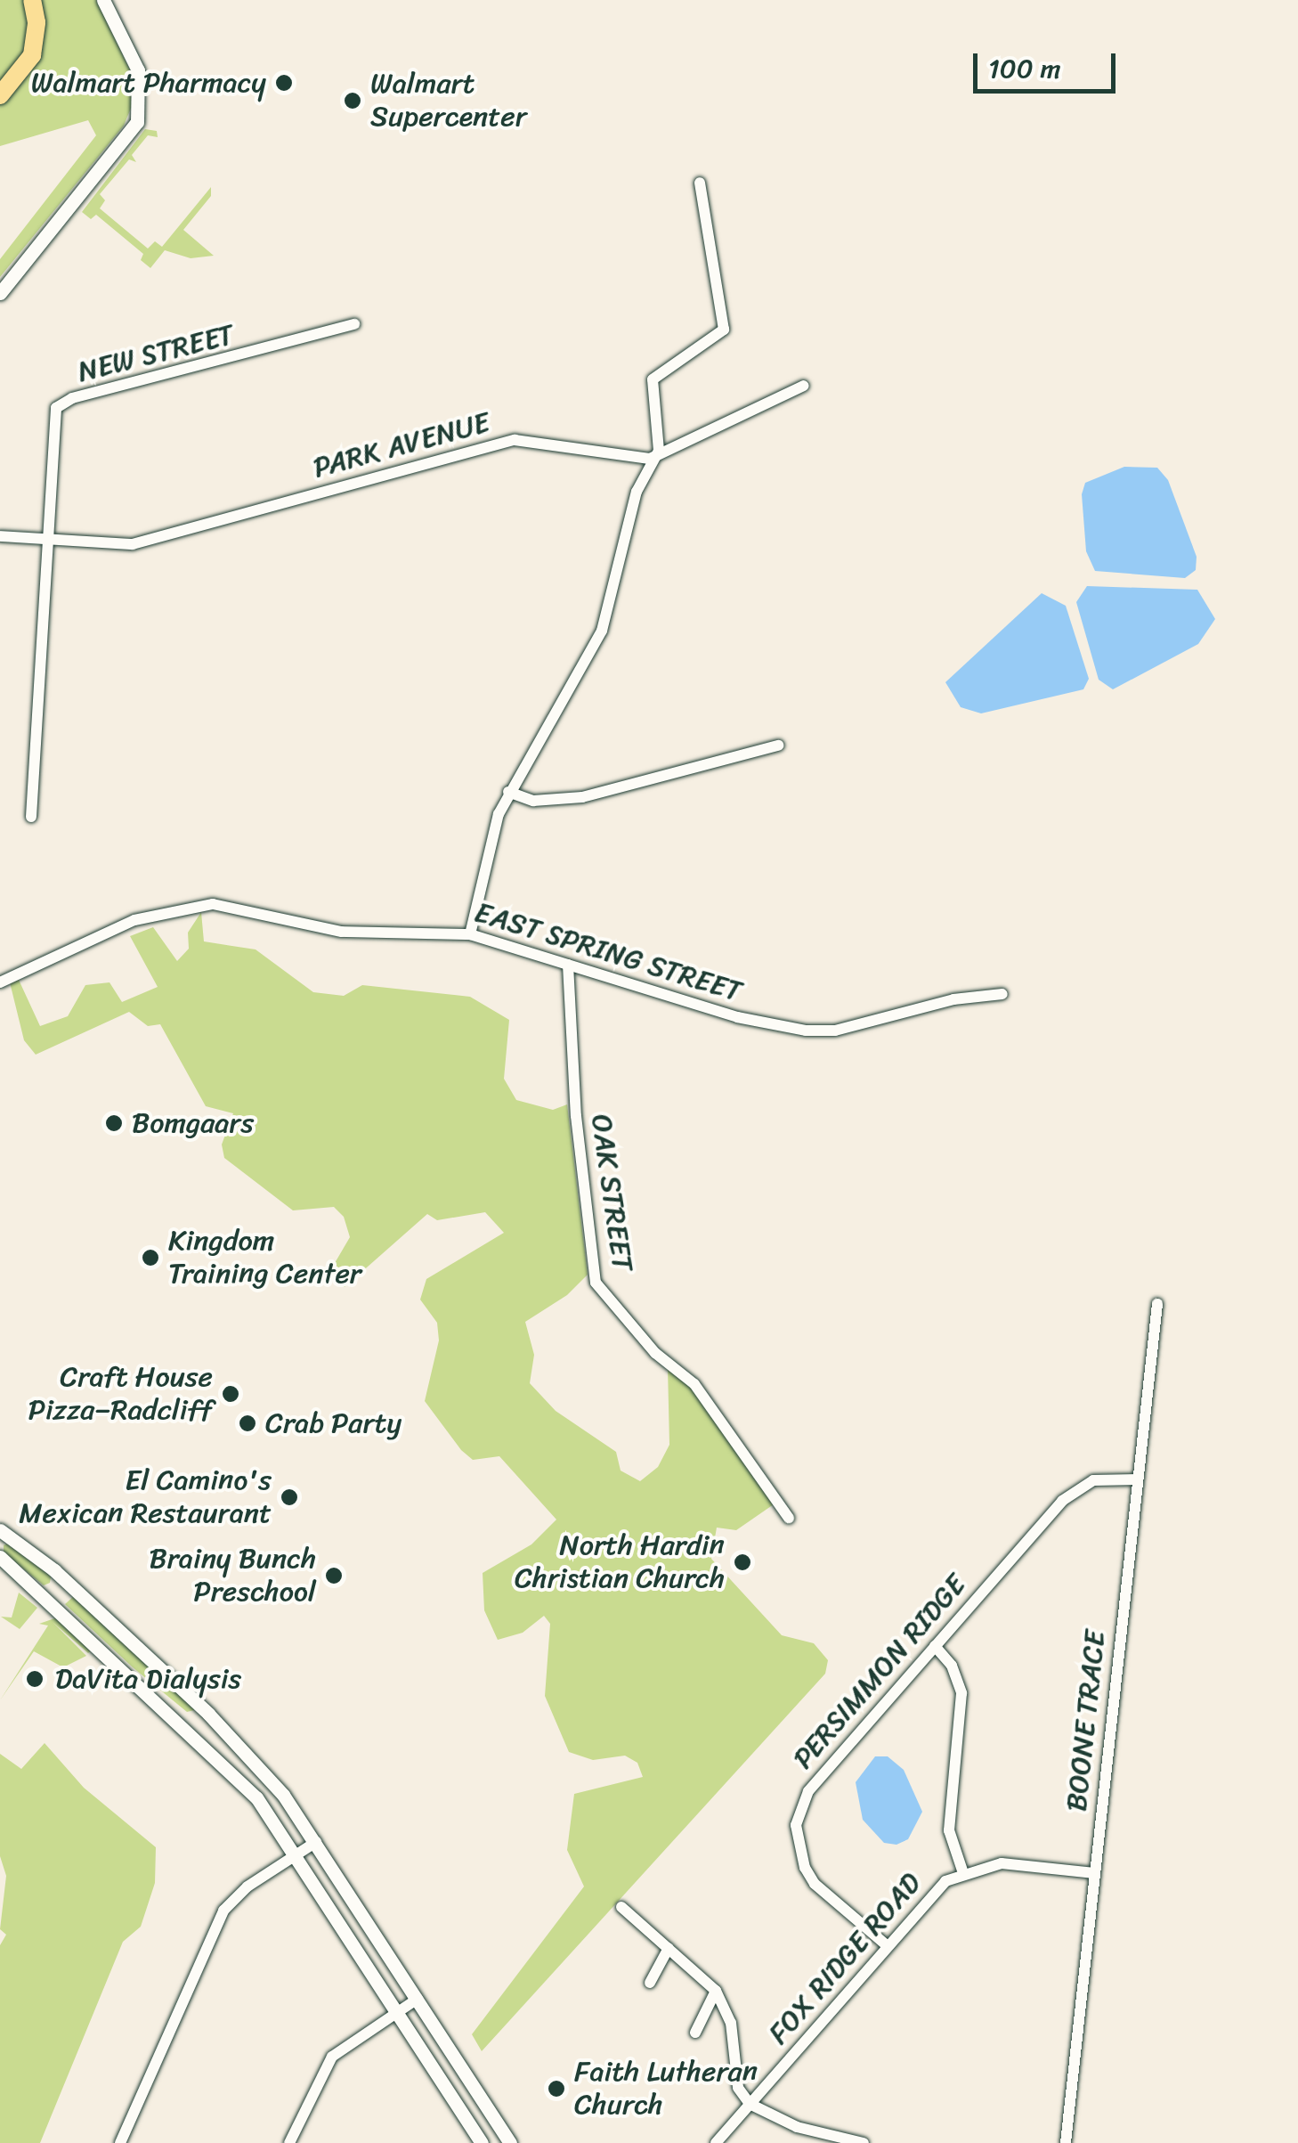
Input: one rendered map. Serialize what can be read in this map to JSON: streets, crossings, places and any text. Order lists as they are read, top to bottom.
{
  "streets": {
    "street": [
      "NEW STREET",
      "PARK AVENUE",
      "EAST SPRING STREET",
      "OAK STREET",
      "PERSIMMON RIDGE",
      "BOONE TRACE",
      "FOX RIDGE ROAD"
    ]
  },
  "crossings": [
    ["NEW STREET", "PARK AVENUE"],
    ["EAST SPRING STREET", "OAK STREET"],
    ["PERSIMMON RIDGE", "BOONE TRACE"],
    ["PERSIMMON RIDGE", "FOX RIDGE ROAD"],
    ["BOONE TRACE", "FOX RIDGE ROAD"]
  ],
  "places": [
    "Walmart Pharmacy",
    "Walmart Supercenter",
    "Bomgaars",
    "Kingdom Training Center",
    "Craft House Pizza–Radcliff",
    "Crab Party",
    "El Camino's Mexican Restaurant",
    "North Hardin Christian Church",
    "Brainy Bunch Preschool",
    "DaVita Dialysis",
    "Faith Lutheran Church"
  ],
  "scale_bar": "100 m"
}
